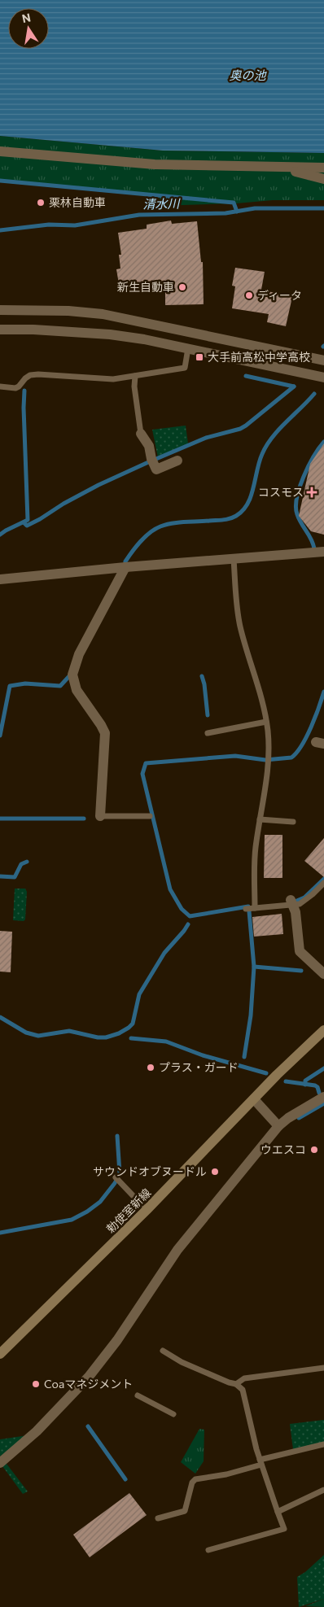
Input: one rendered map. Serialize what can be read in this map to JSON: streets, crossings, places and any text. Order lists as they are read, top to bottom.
{
  "streets": {
    "main road": ["勅使室新線"]
  },
  "water": ["奥の池", "清水川"],
  "places": {
    "other": [
      "栗林自動車",
      "新生自動車",
      "ディータ",
      "プラス・ガード",
      "ウエスコ",
      "サウンドオブヌードル",
      "Coaマネジメント"
    ],
    "transit": ["大手前高松中学高校"],
    "health": ["コスモス"]
  },
  "north": "top"
}
